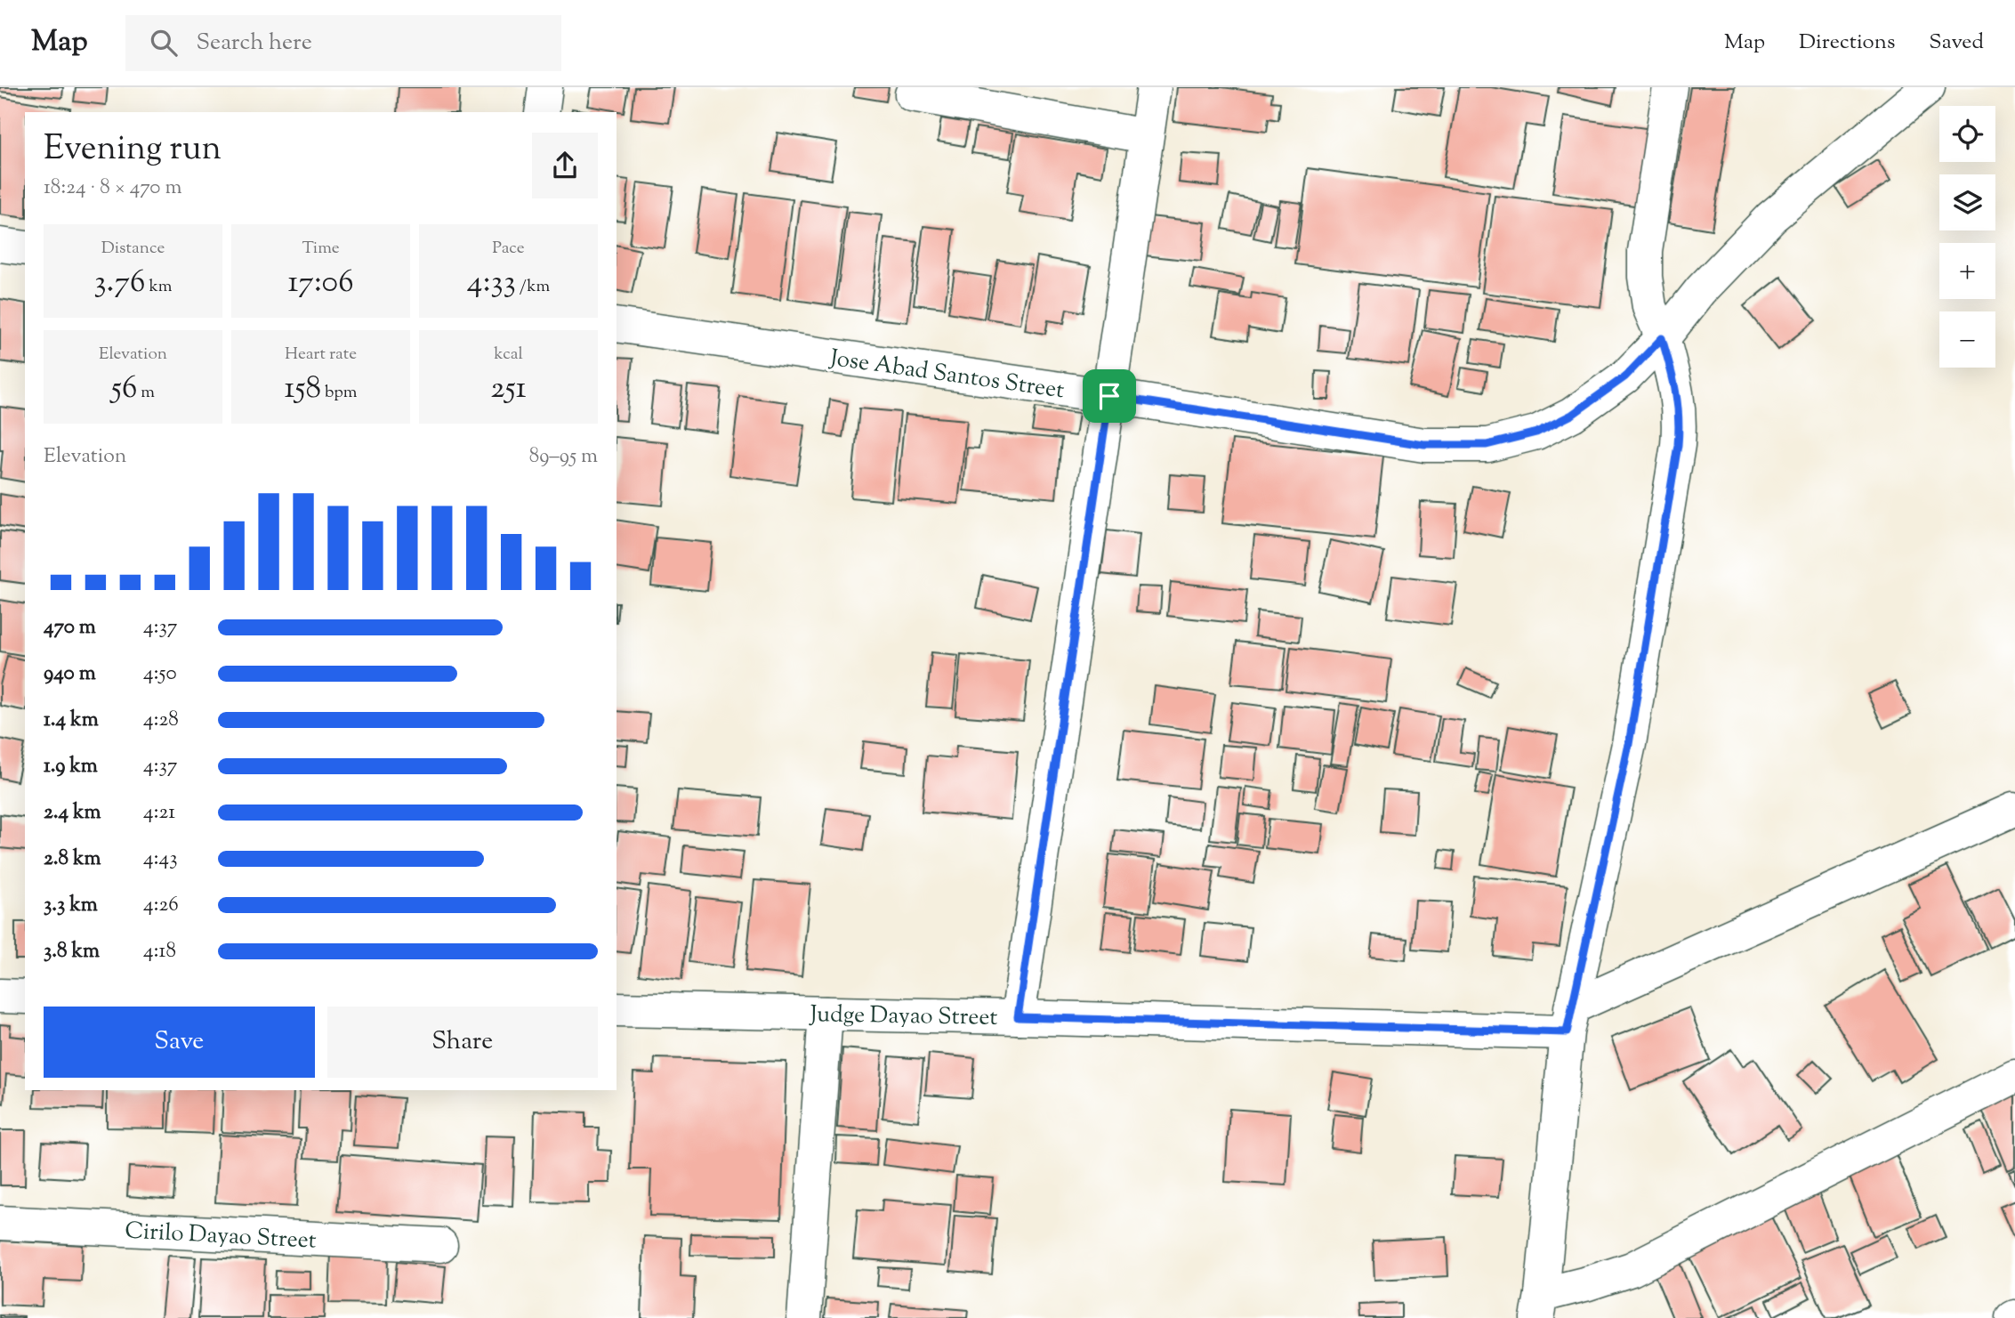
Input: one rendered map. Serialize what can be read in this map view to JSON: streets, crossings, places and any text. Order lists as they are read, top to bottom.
{
  "streets": {
    "street": ["Jose Abad Santos Street", "Judge Dayao Street", "Cirilo Dayao Street"]
  },
  "page": {
    "header": "Map",
    "search": "Search here",
    "nav": ["Map", "Directions", "Saved"],
    "map_buttons": ["+", "−"],
    "heading": ["Evening run", "18:24 · 8 × 470 m"],
    "stats": [
      ["Distance", "3.76 km"],
      ["Time", "17:06"],
      ["Pace", "4:33 /km"],
      ["Elevation", "56 m"],
      ["Heart rate", "158 bpm"],
      ["kcal", "251"]
    ],
    "chart": ["Elevation", "89–95 m"],
    "list": [
      {
        "name": "470 m",
        "note": "4:37"
      },
      {
        "name": "940 m",
        "note": "4:50"
      },
      {
        "name": "1.4 km",
        "note": "4:28"
      },
      {
        "name": "1.9 km",
        "note": "4:37"
      },
      {
        "name": "2.4 km",
        "note": "4:21"
      },
      {
        "name": "2.8 km",
        "note": "4:43"
      },
      {
        "name": "3.3 km",
        "note": "4:26"
      },
      {
        "name": "3.8 km",
        "note": "4:18"
      }
    ],
    "buttons": ["Save", "Share"]
  }
}
